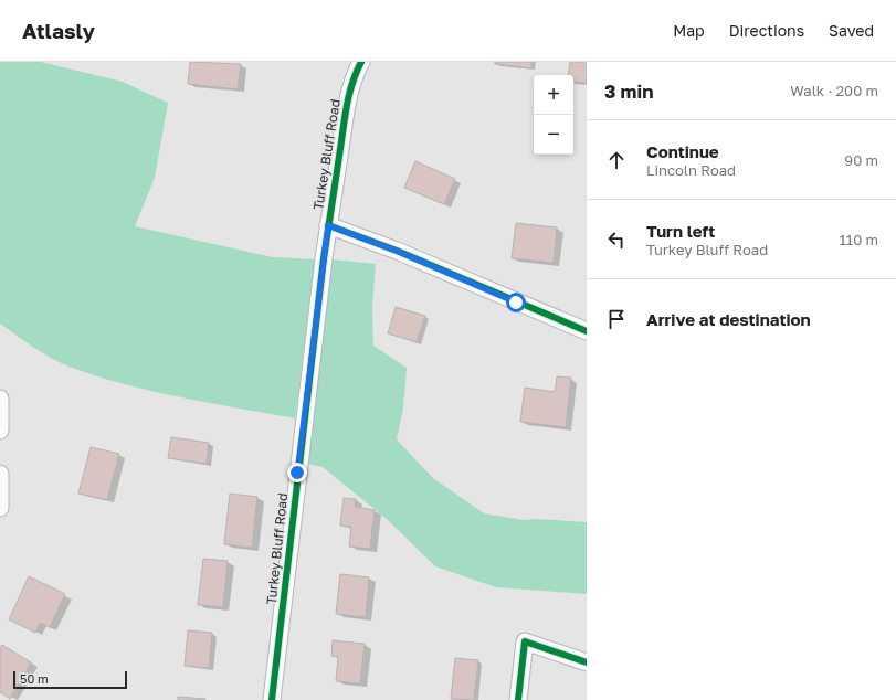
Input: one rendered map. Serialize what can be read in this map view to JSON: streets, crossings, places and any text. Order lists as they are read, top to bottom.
{
  "streets": {
    "street": ["Turkey Bluff Road"]
  },
  "scale_bar": "50 m",
  "page": {
    "header": "Atlasly",
    "nav": ["Map", "Directions", "Saved"],
    "heading": ["3 min", "Walk · 200 m"],
    "map_buttons": ["+", "−"],
    "list": [
      ["Continue", "Lincoln Road", "90 m"],
      ["Turn left", "Turkey Bluff Road", "110 m"],
      "Arrive at destination"
    ],
    "scale": "50 m"
  }
}
